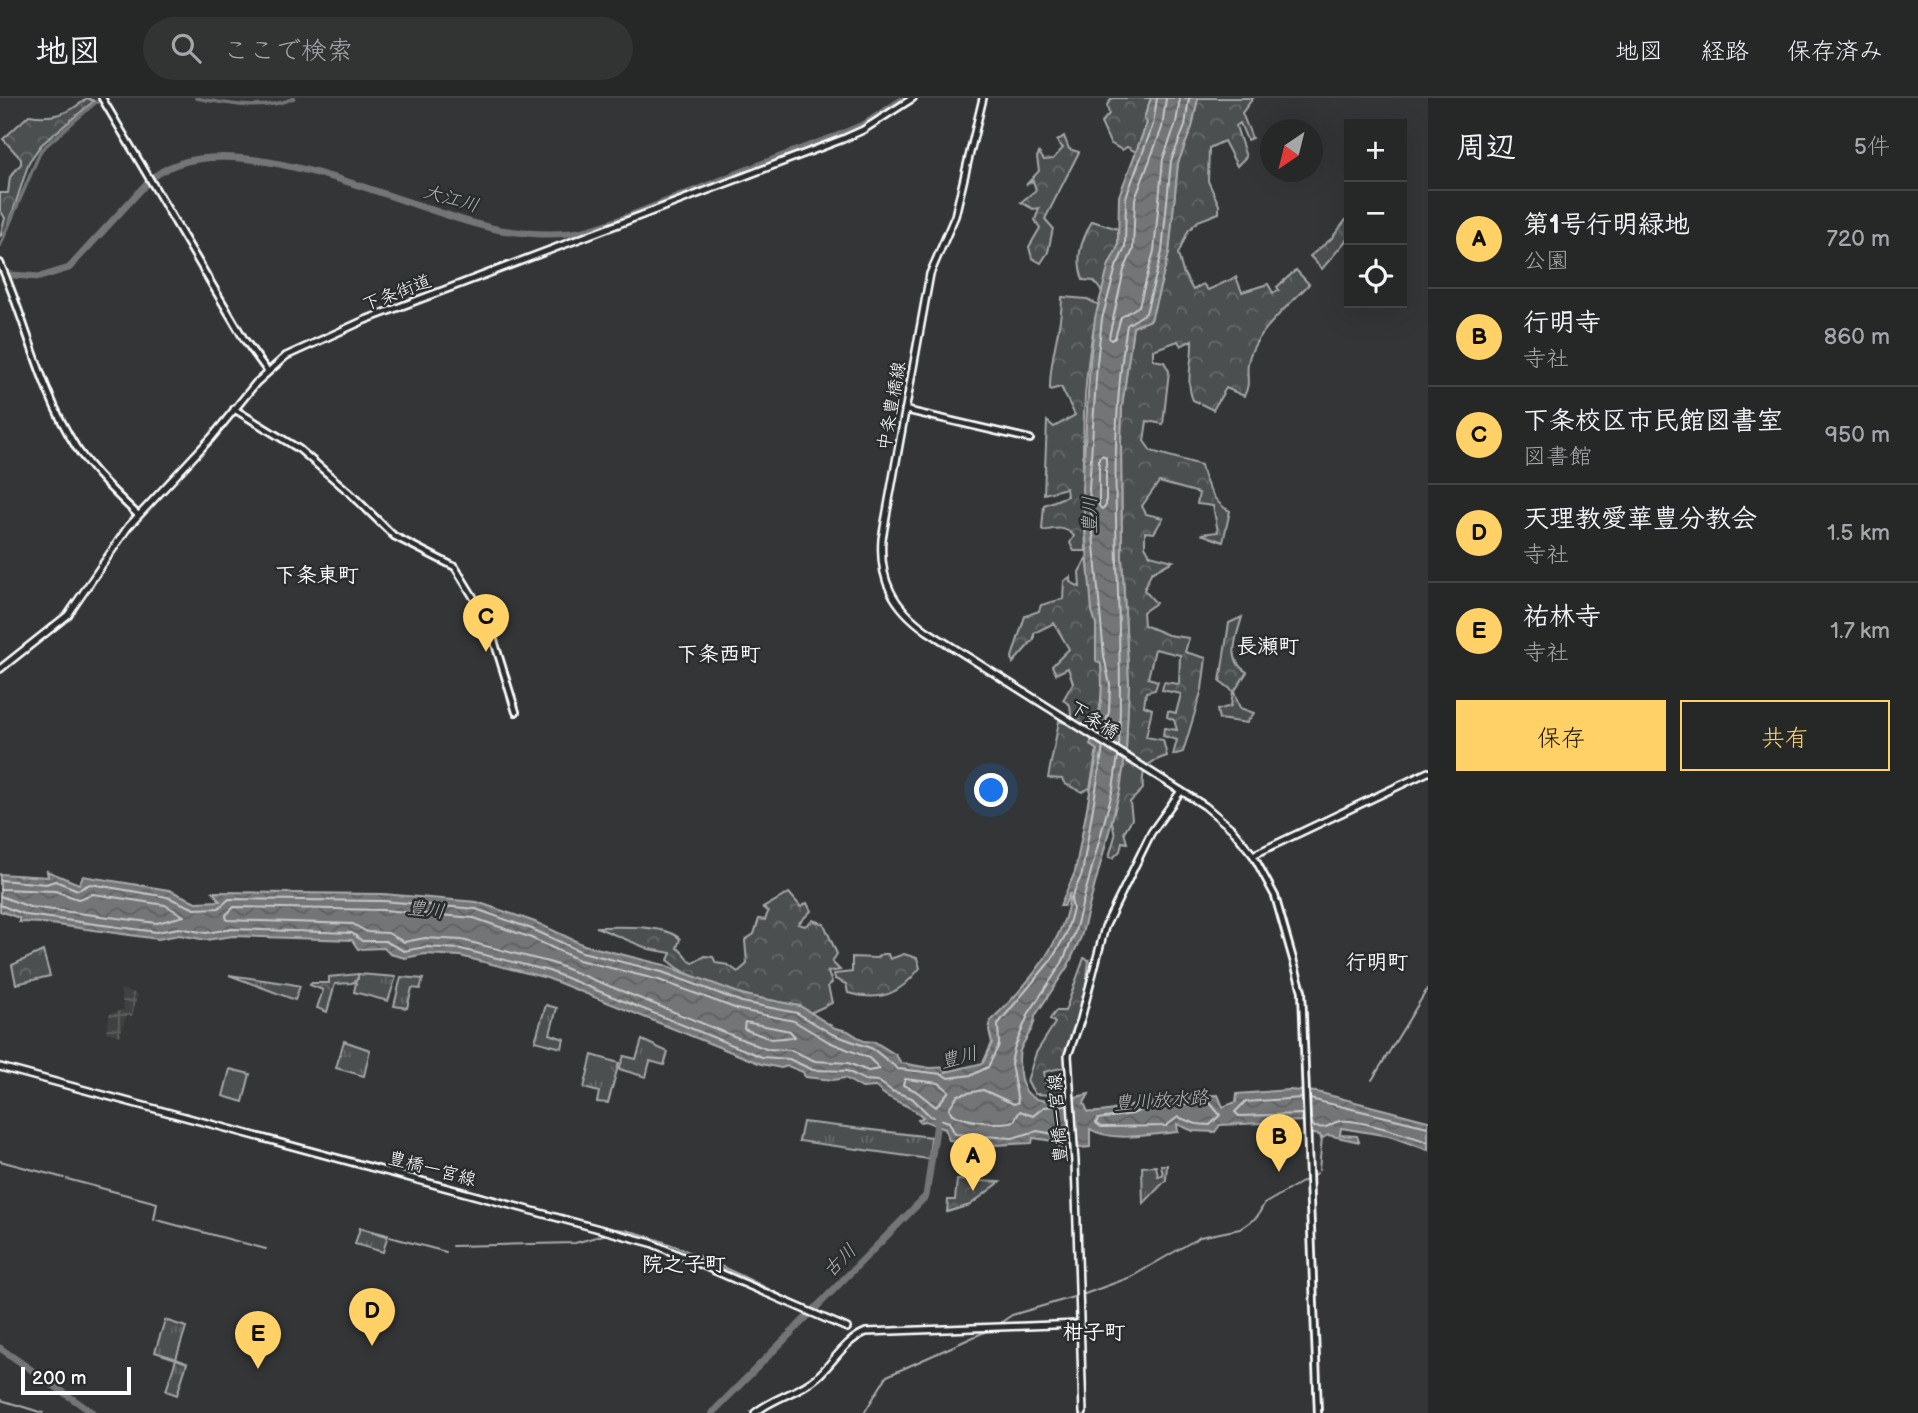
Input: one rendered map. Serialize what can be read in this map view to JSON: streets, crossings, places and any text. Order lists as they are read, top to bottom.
{
  "streets": {
    "main road": [
      "下条街道",
      "中条豊橋線",
      "下条橋",
      "豊橋一宮線"
    ]
  },
  "crossings": [
    ["中条豊橋線", "下条橋"],
    ["下条橋", "豊橋一宮線"]
  ],
  "districts": [
    "下条東町",
    "長瀬町",
    "下条西町",
    "行明町",
    "院之子町",
    "柑子町"
  ],
  "water": [
    "大江川",
    "豊川",
    "豊川放水路",
    "古川"
  ],
  "scale_bar": "200 m",
  "north": "bottom left",
  "page": {
    "header": "地図",
    "search": "ここで検索",
    "nav": ["地図", "経路", "保存済み"],
    "heading": ["周辺", "5件"],
    "map_buttons": ["+", "−"],
    "list": [
      {
        "mark": "A",
        "name": "第1号行明緑地",
        "note": "公園",
        "value": "720 m"
      },
      {
        "mark": "B",
        "name": "行明寺",
        "note": "寺社",
        "value": "860 m"
      },
      {
        "mark": "C",
        "name": "下条校区市民館図書室",
        "note": "図書館",
        "value": "950 m"
      },
      {
        "mark": "D",
        "name": "天理教愛華豊分教会",
        "note": "寺社",
        "value": "1.5 km"
      },
      {
        "mark": "E",
        "name": "祐林寺",
        "note": "寺社",
        "value": "1.7 km"
      }
    ],
    "pins": [
      "C",
      "B",
      "A",
      "D",
      "E"
    ],
    "buttons": ["保存", "共有"],
    "scale": "200 m"
  }
}
